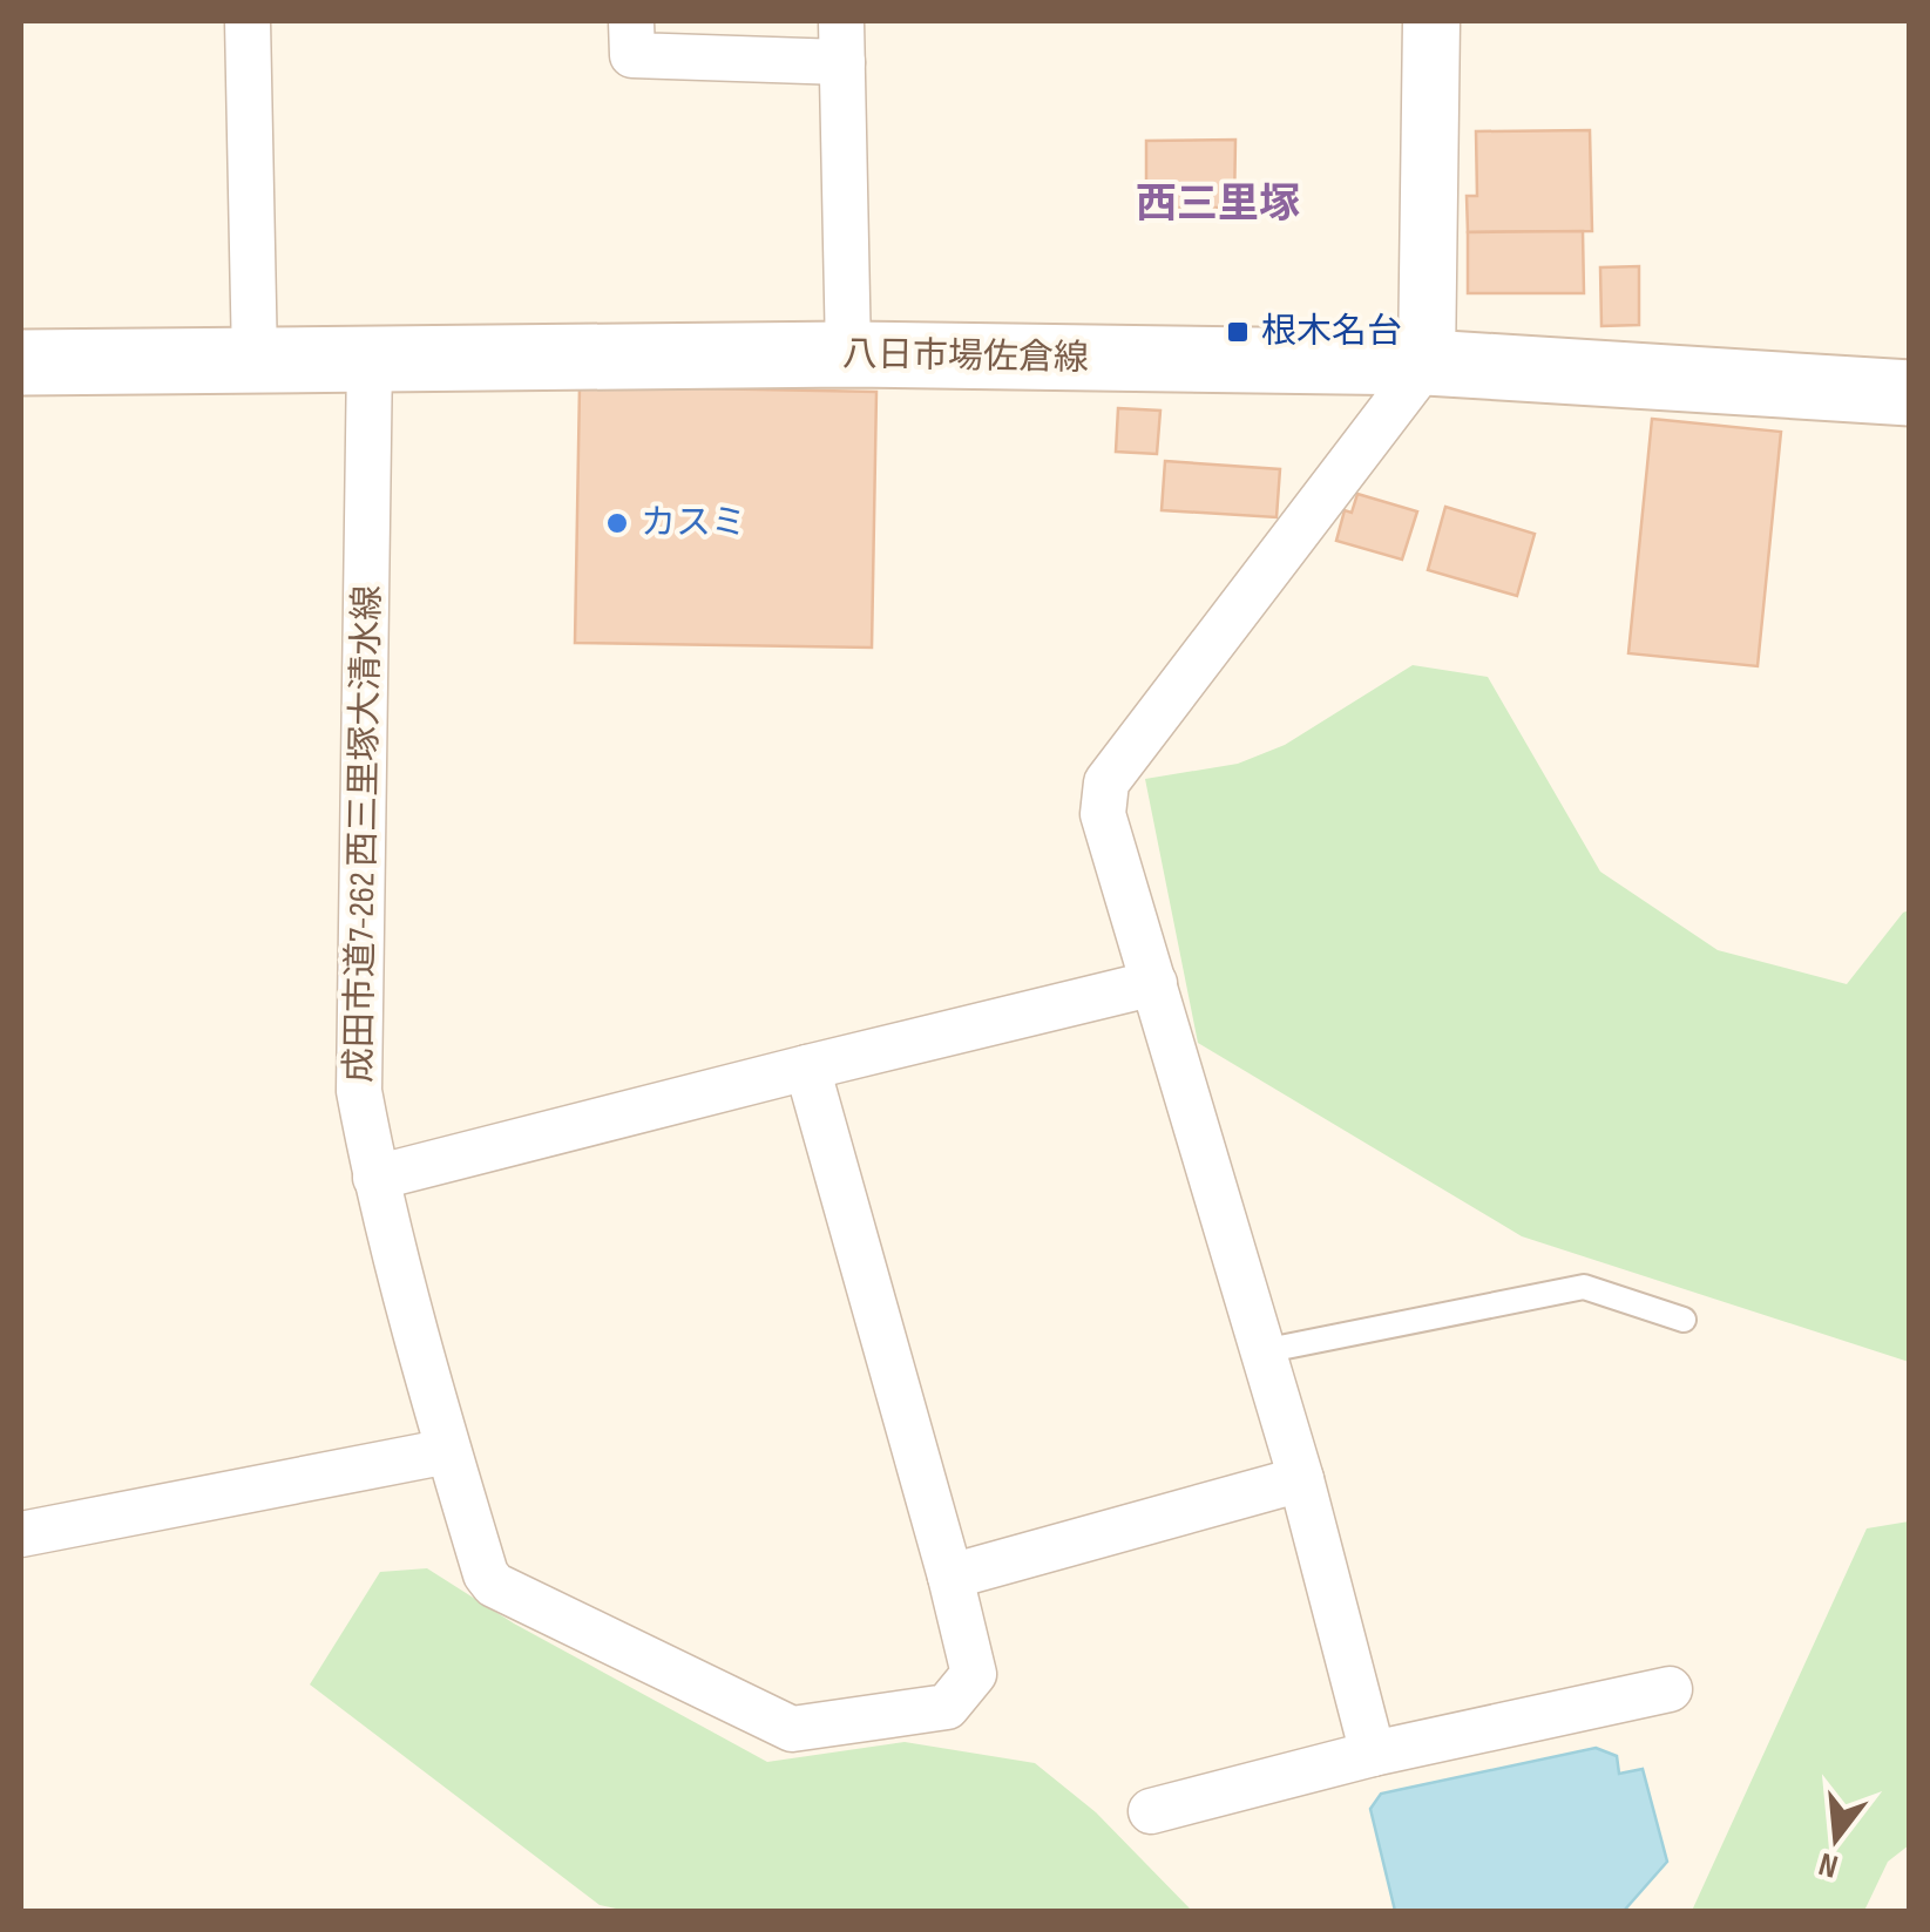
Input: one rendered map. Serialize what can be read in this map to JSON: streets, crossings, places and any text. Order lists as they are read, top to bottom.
{
  "streets": {
    "main road": ["八日市場佐倉線"],
    "street": ["成田市道7-262 西三里塚大清水線"]
  },
  "crossings": [
    ["八日市場佐倉線", "成田市道7-262 西三里塚大清水線"]
  ],
  "districts": ["西三里塚"],
  "places": {
    "transit": ["根木名台"],
    "other": ["カスミ"]
  },
  "north": "bottom"
}
